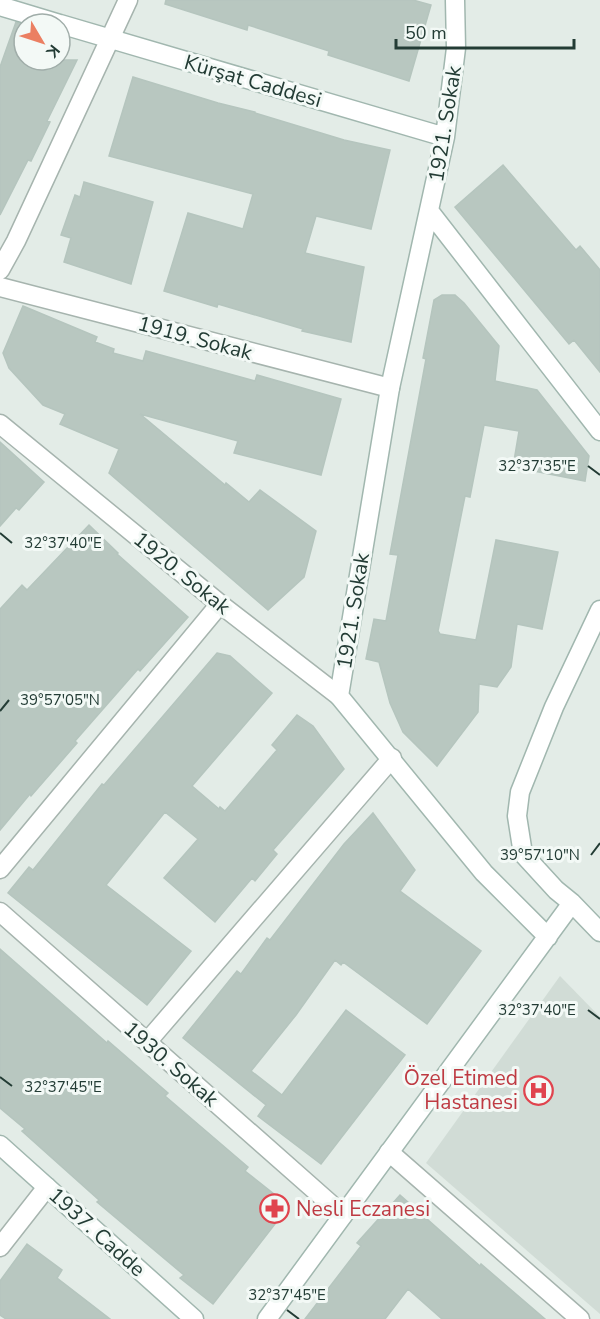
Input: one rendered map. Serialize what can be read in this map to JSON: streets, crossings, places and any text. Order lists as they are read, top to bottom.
{
  "streets": {
    "street": [
      "Kürşat Caddesi",
      "1921. Sokak",
      "1919. Sokak",
      "1920. Sokak",
      "1930. Sokak",
      "1937. Cadde"
    ]
  },
  "crossings": [
    ["Kürşat Caddesi", "1921. Sokak"],
    ["1921. Sokak", "1919. Sokak"],
    ["1921. Sokak", "1920. Sokak"]
  ],
  "places": {
    "hospital": ["Özel Etimed Hastanesi"],
    "pharmacy": ["Nesli Eczanesi"]
  },
  "scale_bar": "50 m",
  "north": "bottom right",
  "coordinates": [
    "32°37'35\"E",
    "32°37'40\"E",
    "39°57'05\"N",
    "39°57'10\"N",
    "32°37'45\"E"
  ]
}
